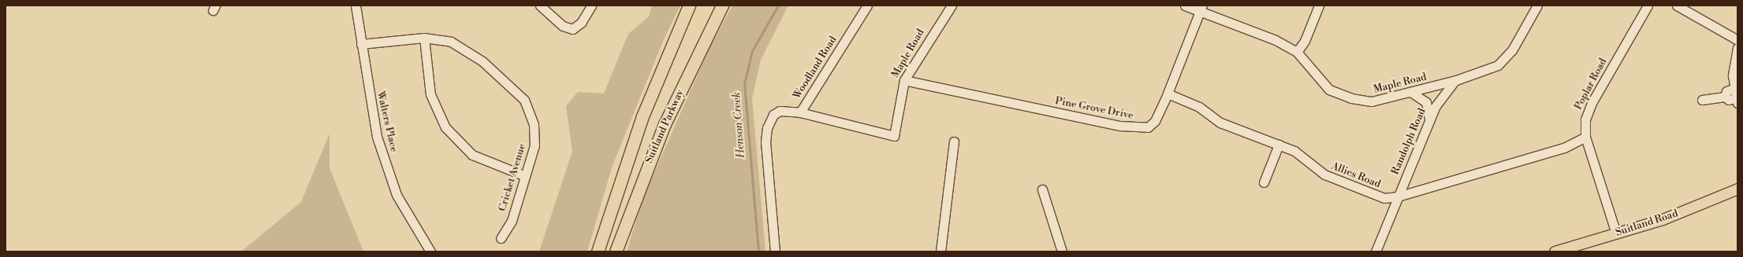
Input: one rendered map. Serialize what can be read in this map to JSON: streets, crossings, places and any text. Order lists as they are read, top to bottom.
{
  "streets": {
    "highway": ["Suitland Parkway"],
    "main road": ["Suitland Road"],
    "street": [
      "Maple Road",
      "Woodland Road",
      "Poplar Road",
      "Pine Grove Drive",
      "Walters Place",
      "Randolph Road",
      "Allies Road",
      "Cricket Avenue"
    ]
  },
  "crossings": [
    ["Maple Road", "Woodland Road"],
    ["Maple Road", "Pine Grove Drive"],
    ["Maple Road", "Randolph Road"],
    ["Poplar Road", "Allies Road"],
    ["Poplar Road", "Suitland Road"],
    ["Pine Grove Drive", "Allies Road"],
    ["Walters Place", "Cricket Avenue"],
    ["Randolph Road", "Allies Road"]
  ],
  "water": ["Henson Creek"]
}
